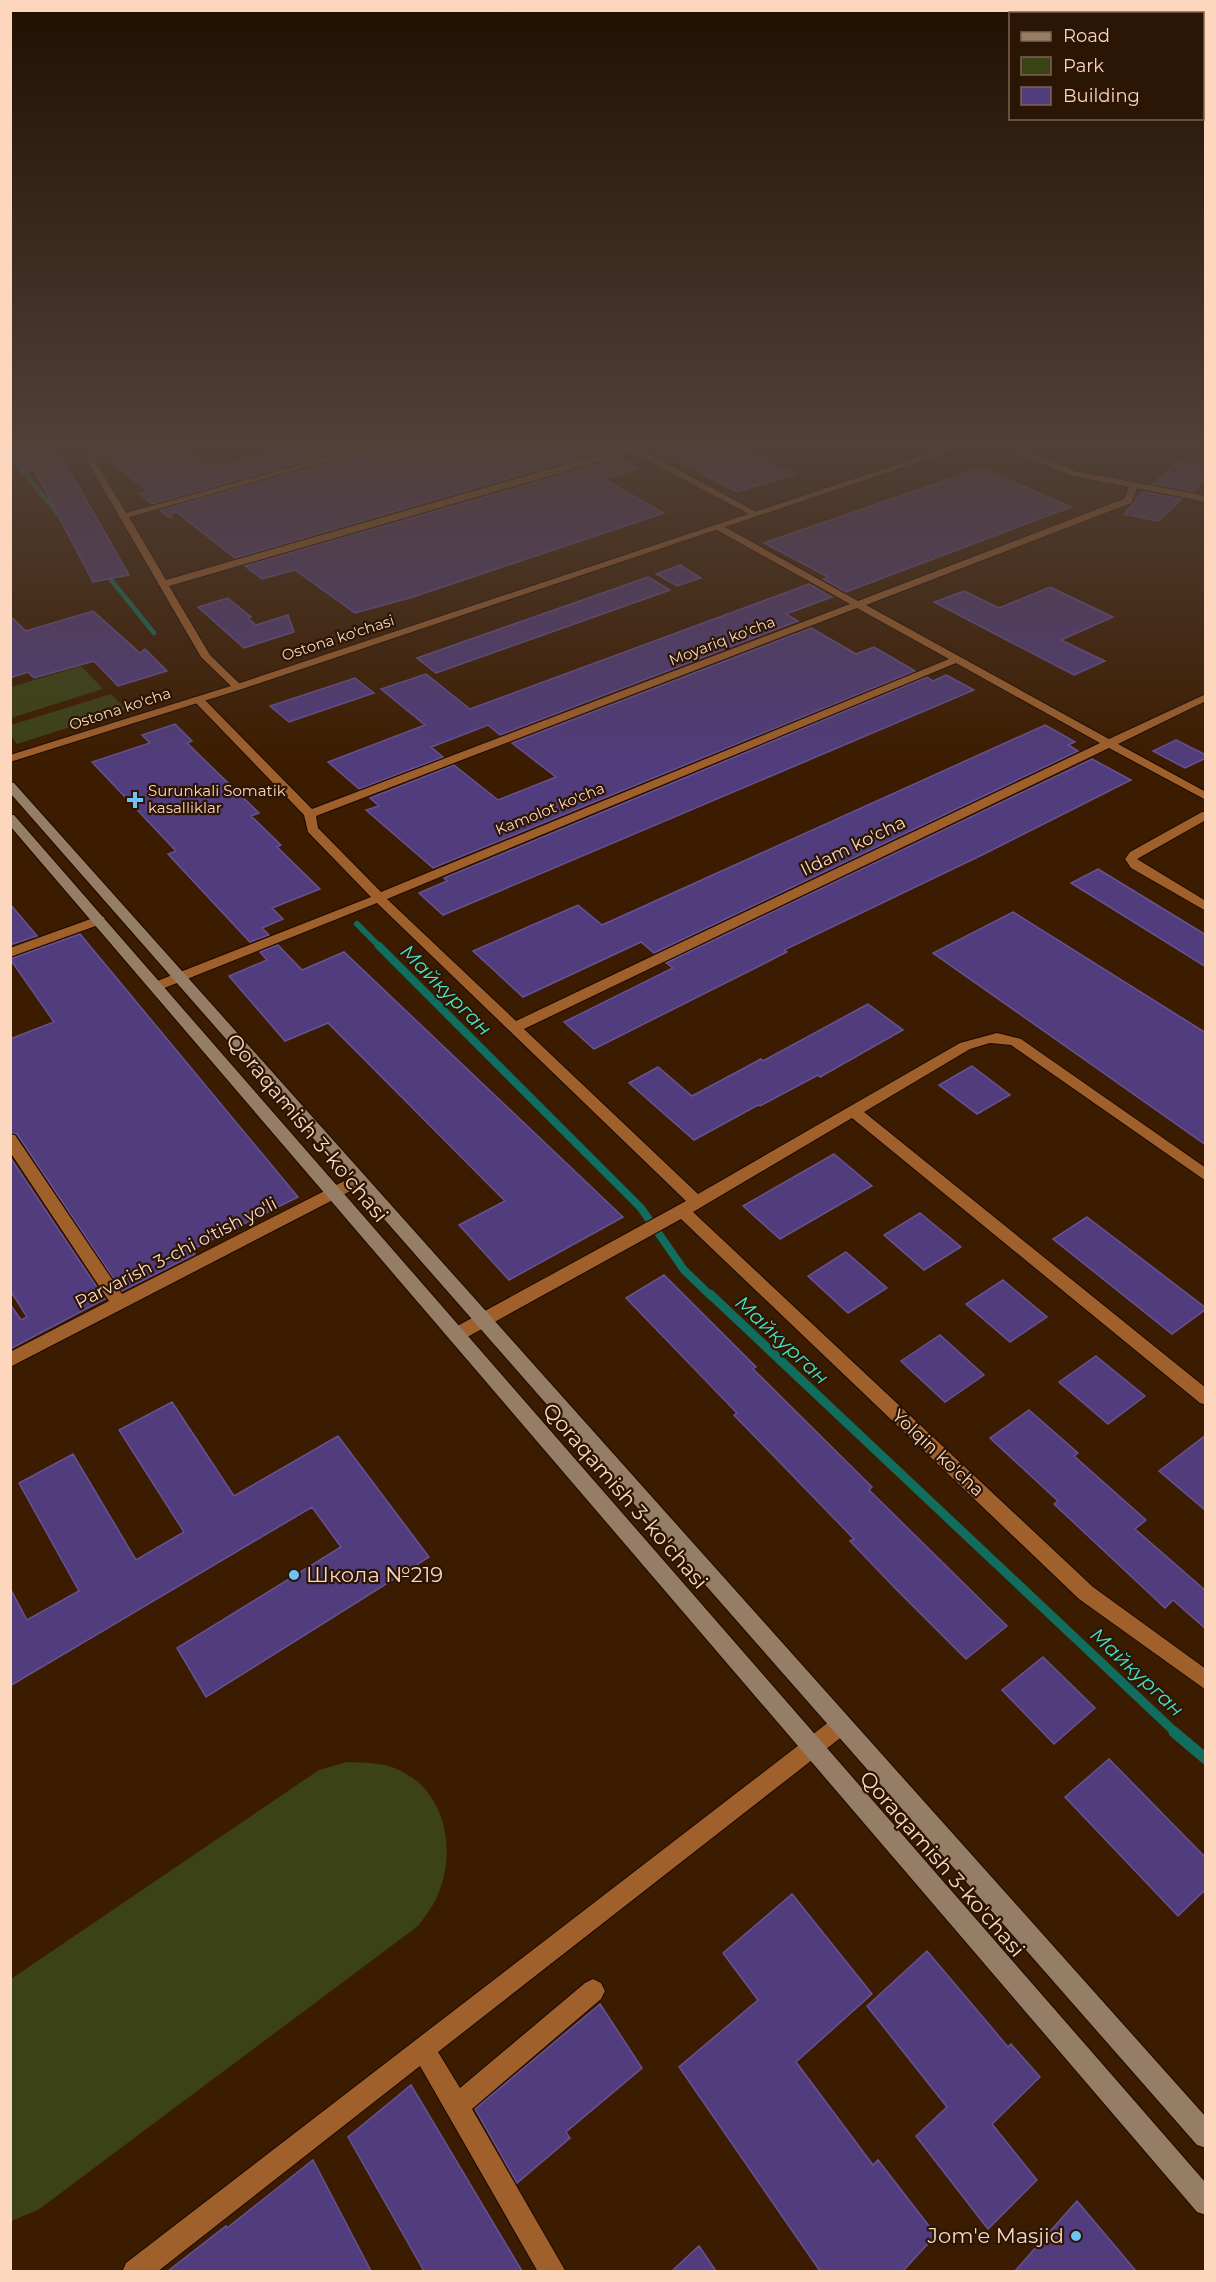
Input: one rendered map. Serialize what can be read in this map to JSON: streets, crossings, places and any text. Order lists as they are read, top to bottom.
{
  "streets": {
    "main road": ["Qoraqamish 3-ko'chasi"],
    "street": [
      "Ostona ko'chasi",
      "Moyariq ko'cha",
      "Ostona ko'cha",
      "Kamolot ko'cha",
      "Ildam ko'cha",
      "Parvarish 3-chi o'tish yo'li",
      "Yolqin ko'cha"
    ]
  },
  "crossings": [
    ["Ostona ko'chasi", "Ostona ko'cha"],
    ["Moyariq ko'cha", "Yolqin ko'cha"],
    ["Ostona ko'cha", "Yolqin ko'cha"],
    ["Kamolot ko'cha", "Qoraqamish 3-ko'chasi"],
    ["Kamolot ko'cha", "Yolqin ko'cha"],
    ["Ildam ko'cha", "Yolqin ko'cha"],
    ["Qoraqamish 3-ko'chasi", "Parvarish 3-chi o'tish yo'li"]
  ],
  "water": ["Майкурган"],
  "places": {
    "health": ["Surunkali Somatik kasalliklar"],
    "other": ["Школа №219", "Jom'e Masjid"]
  },
  "legend": ["Road", "Park", "Building"]
}
